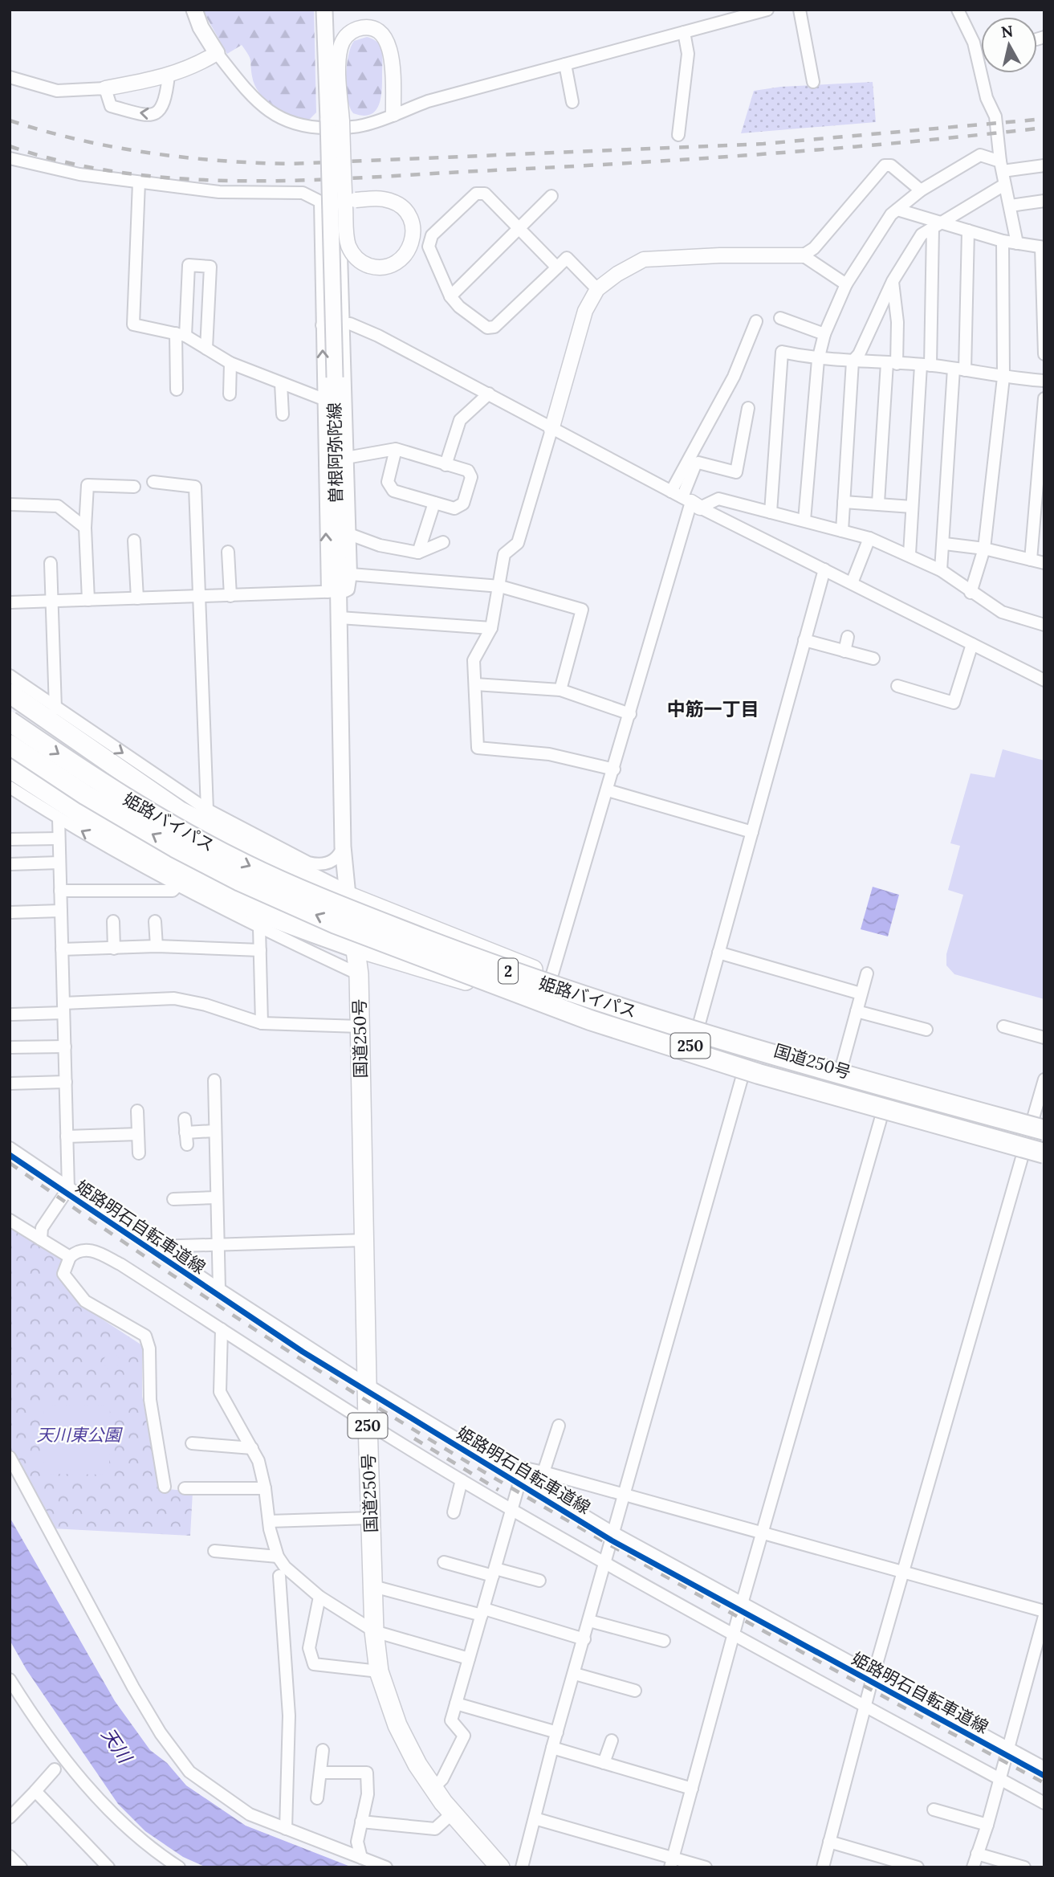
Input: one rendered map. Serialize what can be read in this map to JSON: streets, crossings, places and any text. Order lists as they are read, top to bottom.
{
  "streets": {
    "highway": [
      "姫路バイパス",
      "2",
      "国道250号",
      "250"
    ],
    "main road": ["曽根阿弥陀線"],
    "cycle path": ["姫路明石自転車道線"]
  },
  "crossings": [
    ["曽根阿弥陀線", "国道250号"],
    ["姫路バイパス", "国道250号"]
  ],
  "districts": ["中筋一丁目"],
  "water": ["天川"],
  "parks": ["天川東公園"],
  "north": "top"
}
